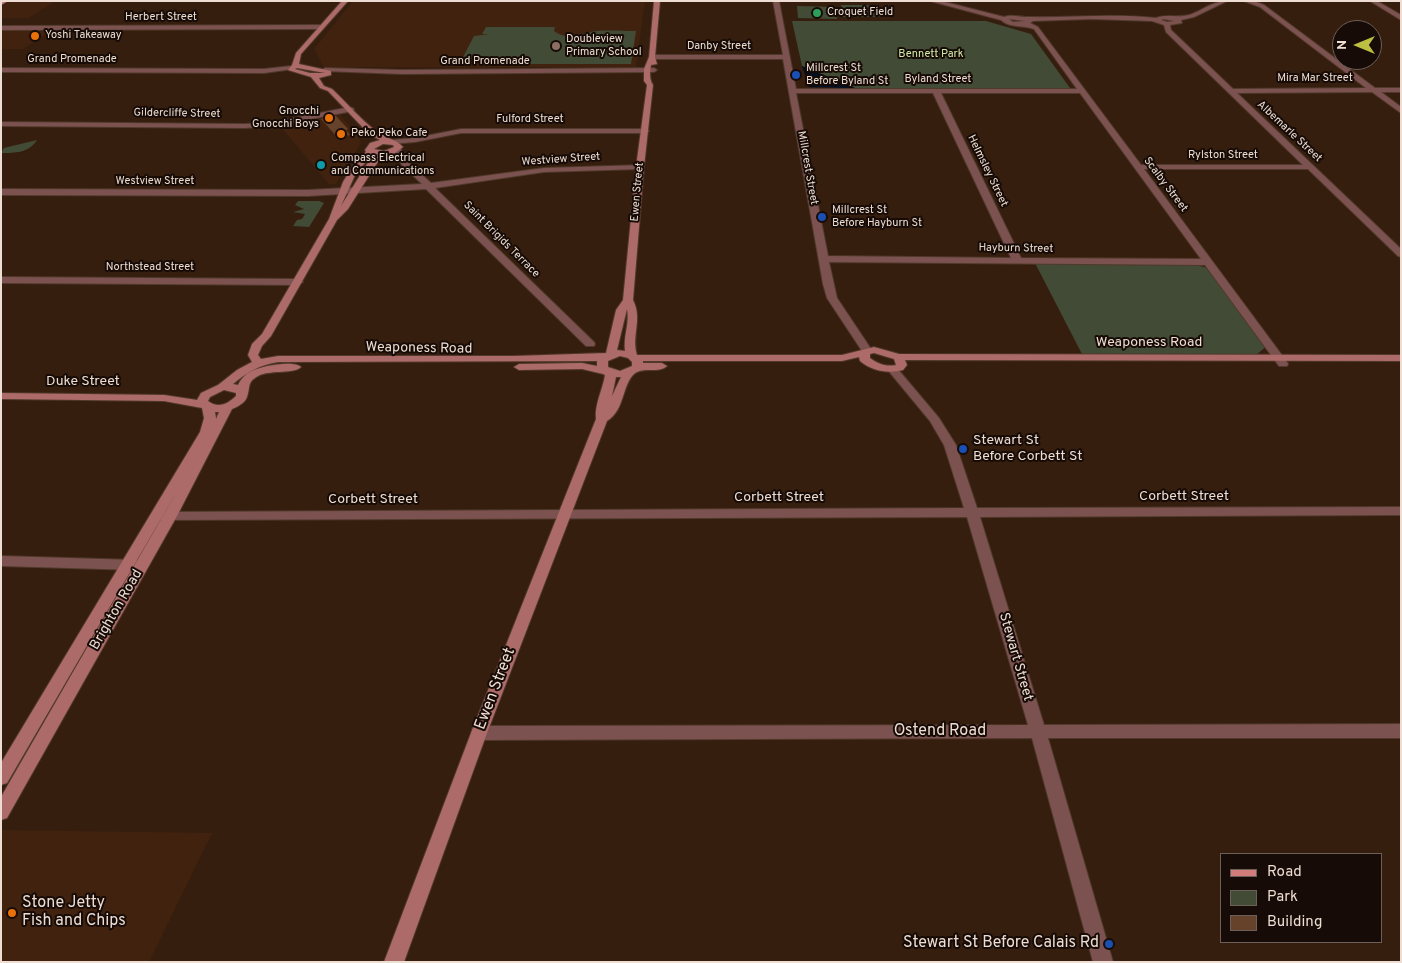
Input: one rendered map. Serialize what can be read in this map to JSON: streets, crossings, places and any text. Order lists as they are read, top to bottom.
{
  "streets": {
    "main road": [
      "Ewen Street",
      "Weaponess Road",
      "Duke Street",
      "Brighton Road"
    ],
    "street": [
      "Herbert Street",
      "Danby Street",
      "Grand Promenade",
      "Mira Mar Street",
      "Byland Street",
      "Gildercliffe Street",
      "Fulford Street",
      "Albemarle Street",
      "Rylston Street",
      "Westview Street",
      "Millcrest Street",
      "Helmsley Street",
      "Scalby Street",
      "Saint Brigids Terrace",
      "Hayburn Street",
      "Northstead Street",
      "Corbett Street",
      "Stewart Street",
      "Ostend Road"
    ]
  },
  "crossings": [
    ["Danby Street", "Millcrest Street"],
    ["Danby Street", "Ewen Street"],
    ["Grand Promenade", "Ewen Street"],
    ["Mira Mar Street", "Albemarle Street"],
    ["Byland Street", "Millcrest Street"],
    ["Byland Street", "Helmsley Street"],
    ["Byland Street", "Scalby Street"],
    ["Fulford Street", "Ewen Street"],
    ["Fulford Street", "Saint Brigids Terrace"],
    ["Albemarle Street", "Rylston Street"],
    ["Rylston Street", "Scalby Street"],
    ["Westview Street", "Ewen Street"],
    ["Westview Street", "Saint Brigids Terrace"],
    ["Millcrest Street", "Hayburn Street"],
    ["Helmsley Street", "Hayburn Street"],
    ["Scalby Street", "Hayburn Street"],
    ["Scalby Street", "Weaponess Road"],
    ["Ewen Street", "Weaponess Road"],
    ["Ewen Street", "Corbett Street"],
    ["Ewen Street", "Ostend Road"],
    ["Weaponess Road", "Duke Street"],
    ["Weaponess Road", "Brighton Road"],
    ["Weaponess Road", "Stewart Street"],
    ["Duke Street", "Brighton Road"],
    ["Corbett Street", "Brighton Road"],
    ["Corbett Street", "Stewart Street"],
    ["Stewart Street", "Ostend Road"]
  ],
  "parks": ["Bennett Park"],
  "places": [
    "Croquet Field",
    "Yoshi Takeaway",
    "Doubleview Primary School",
    "Millcrest St Before Byland St",
    "Gnocchi Gnocchi Boys",
    "Peko Peko Cafe",
    "Compass Electrical and Communications",
    "Millcrest St Before Hayburn St",
    "Stewart St Before Corbett St",
    "Stone Jetty Fish and Chips",
    "Stewart St Before Calais Rd"
  ],
  "legend": ["Road", "Park", "Building"],
  "north": "left"
}
